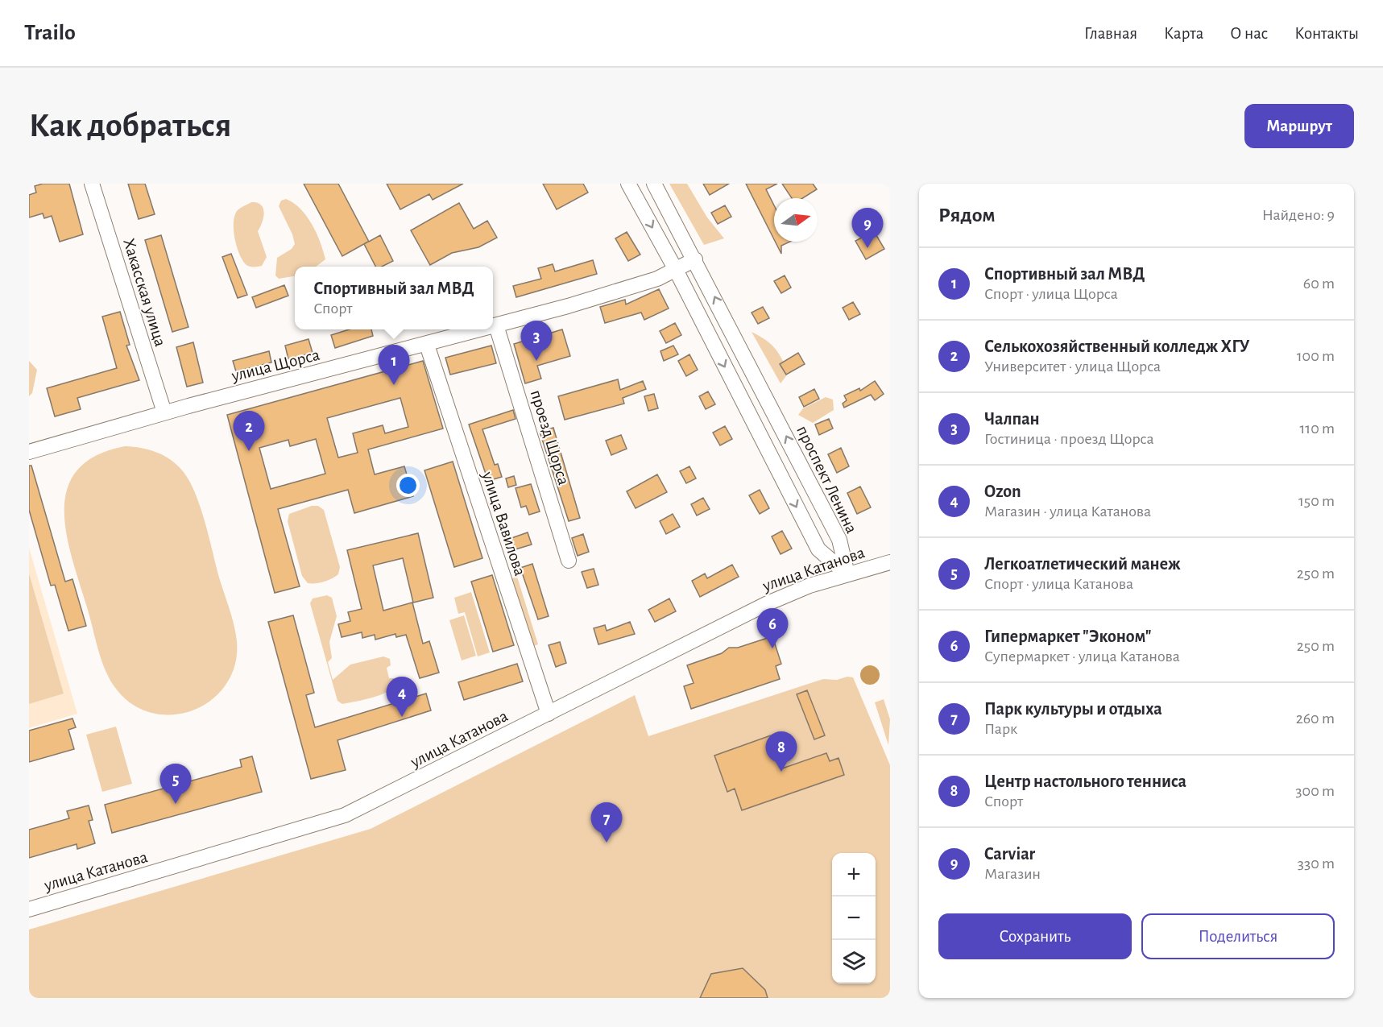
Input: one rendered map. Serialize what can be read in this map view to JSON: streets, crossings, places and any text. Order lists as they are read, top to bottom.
{
  "streets": {
    "street": [
      "Хакасская улица",
      "улица Щорса",
      "проезд Щорса",
      "проспект Ленина",
      "улица Вавилова",
      "улица Катанова"
    ]
  },
  "crossings": [
    ["Хакасская улица", "улица Щорса"],
    ["улица Щорса", "проезд Щорса"],
    ["улица Щорса", "проспект Ленина"],
    ["улица Щорса", "улица Вавилова"],
    ["проспект Ленина", "улица Катанова"],
    ["улица Вавилова", "улица Катанова"]
  ],
  "north": "right",
  "page": {
    "header": "Trailo",
    "nav": [
      "Главная",
      "Карта",
      "О нас",
      "Контакты"
    ],
    "buttons": [
      "Маршрут",
      ["Сохранить", "Поделиться"]
    ],
    "title": "Как добраться",
    "heading": ["Рядом", "Найдено: 9"],
    "pins": [
      "9",
      "3",
      "1",
      "2",
      "6",
      "4",
      "8",
      "5",
      "7"
    ],
    "list": [
      {
        "mark": "1",
        "name": "Спортивный зал МВД",
        "note": "Спорт · улица Щорса",
        "value": "60 m"
      },
      {
        "mark": "2",
        "name": "Селькохозяйственный колледж ХГУ",
        "note": "Университет · улица Щорса",
        "value": "100 m"
      },
      {
        "mark": "3",
        "name": "Чалпан",
        "note": "Гостиница · проезд Щорса",
        "value": "110 m"
      },
      {
        "mark": "4",
        "name": "Ozon",
        "note": "Магазин · улица Катанова",
        "value": "150 m"
      },
      {
        "mark": "5",
        "name": "Легкоатлетический манеж",
        "note": "Спорт · улица Катанова",
        "value": "250 m"
      },
      {
        "mark": "6",
        "name": "Гипермаркет \"Эконом\"",
        "note": "Супермаркет · улица Катанова",
        "value": "250 m"
      },
      {
        "mark": "7",
        "name": "Парк культуры и отдыха",
        "note": "Парк",
        "value": "260 m"
      },
      {
        "mark": "8",
        "name": "Центр настольного тенниса",
        "note": "Спорт",
        "value": "300 m"
      },
      {
        "mark": "9",
        "name": "Carviar",
        "note": "Магазин",
        "value": "330 m"
      }
    ],
    "popup": ["Спортивный зал МВД", "Спорт"],
    "map_buttons": ["+", "−"]
  }
}
